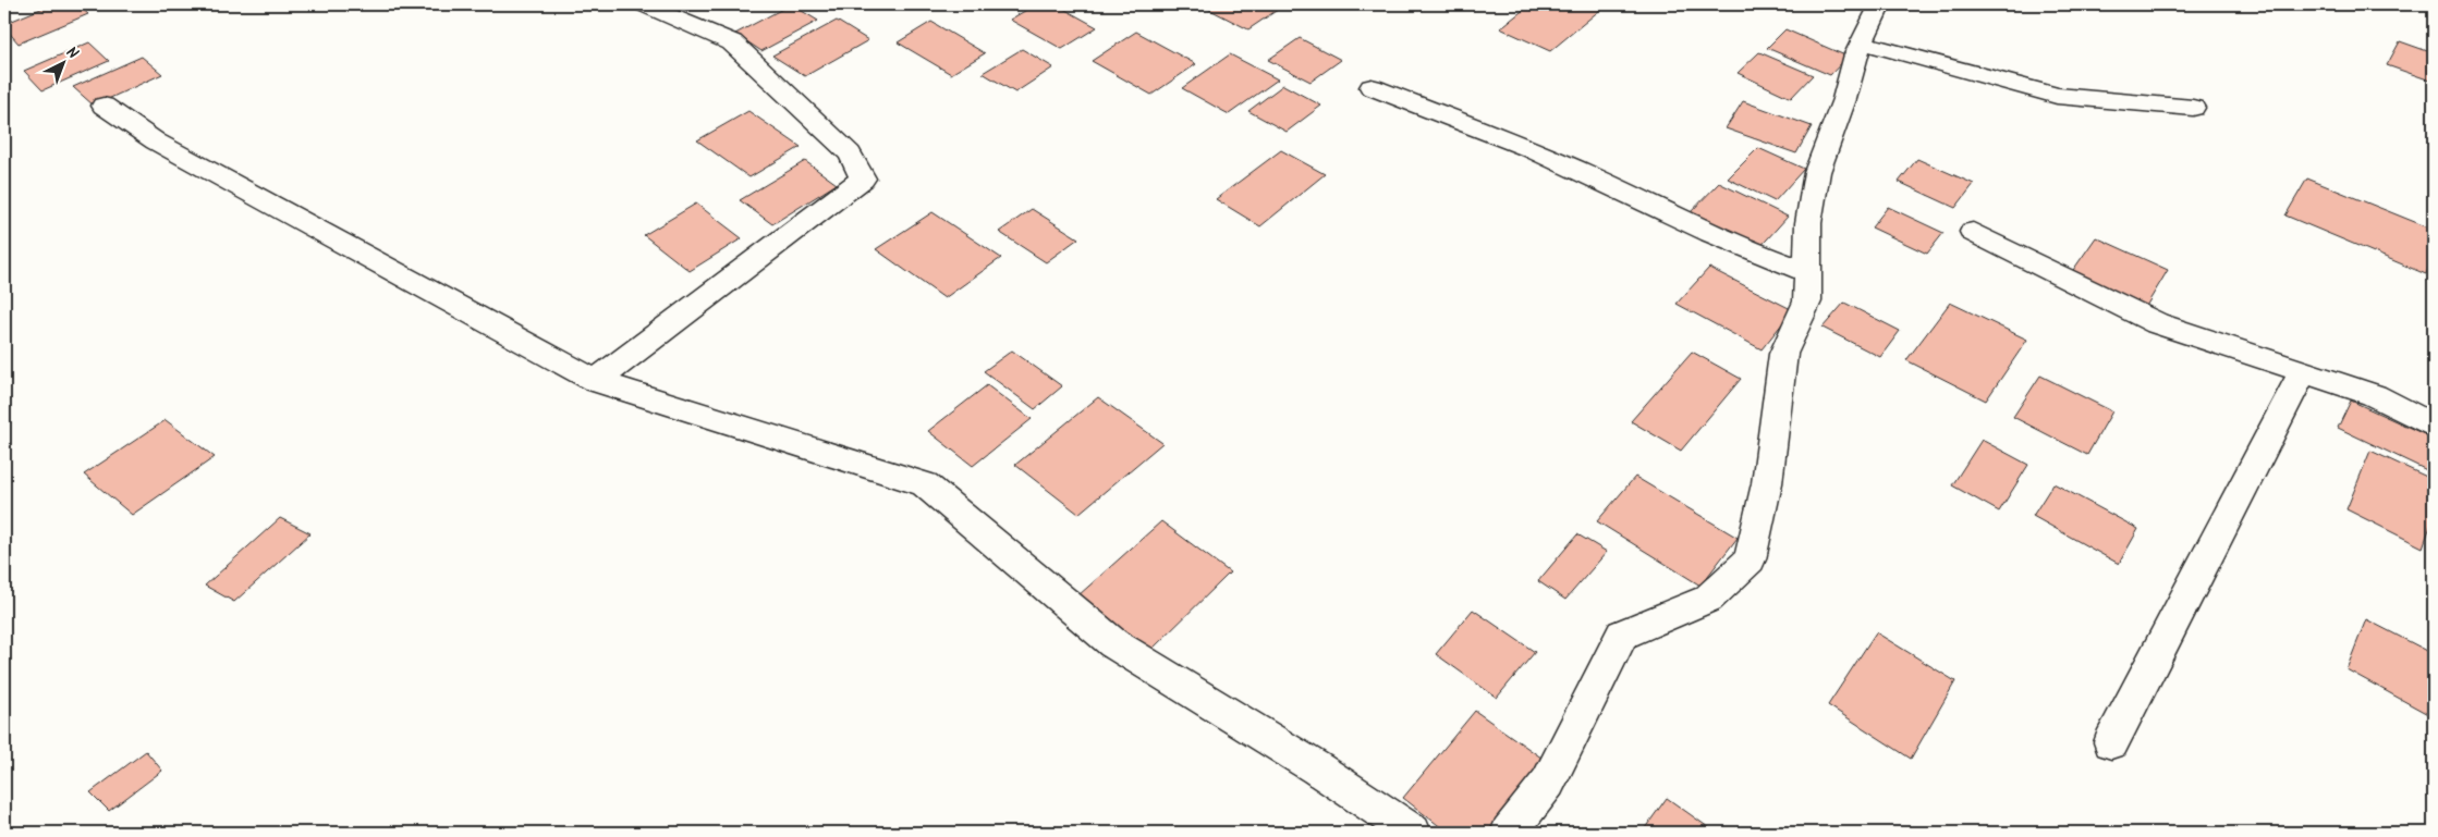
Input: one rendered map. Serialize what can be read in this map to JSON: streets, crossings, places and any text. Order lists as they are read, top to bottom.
{
  "north": "top right"
}
